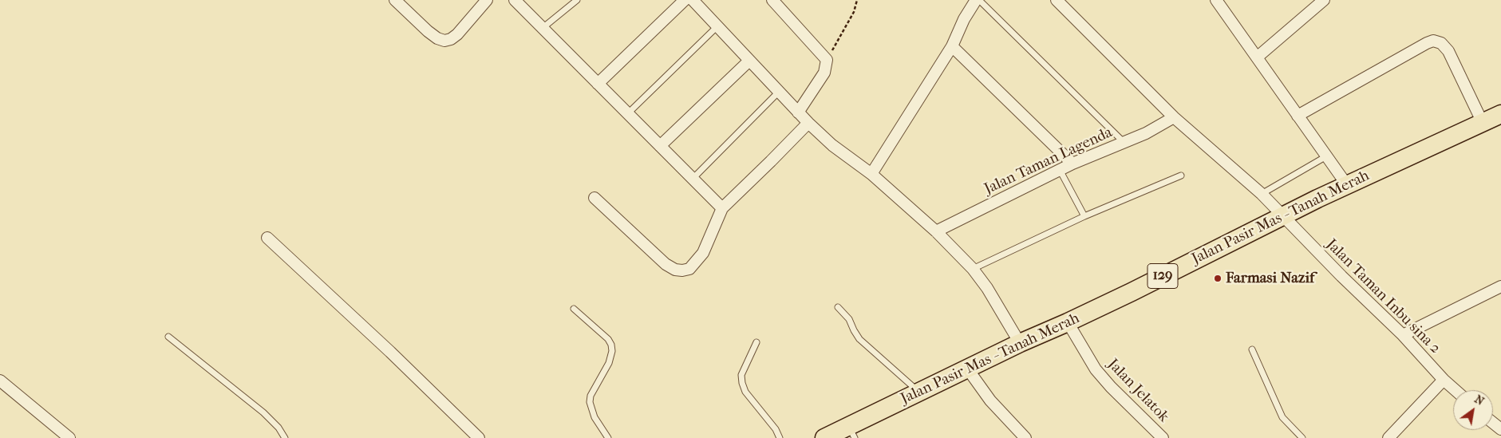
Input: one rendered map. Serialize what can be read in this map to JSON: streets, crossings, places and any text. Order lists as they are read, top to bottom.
{
  "streets": {
    "main road": ["Jalan Pasir Mas - Tanah Merah", "129"],
    "street": ["Jalan Taman Lagenda", "Jalan Taman Inbu sina 2", "Jalan Jelatok"]
  },
  "crossings": [
    ["Jalan Taman Lagenda", "Jalan Taman Inbu sina 2"],
    ["Jalan Pasir Mas - Tanah Merah", "Jalan Taman Inbu sina 2"],
    ["Jalan Pasir Mas - Tanah Merah", "Jalan Jelatok"]
  ],
  "places": ["Farmasi Nazif"],
  "north": "top right"
}
